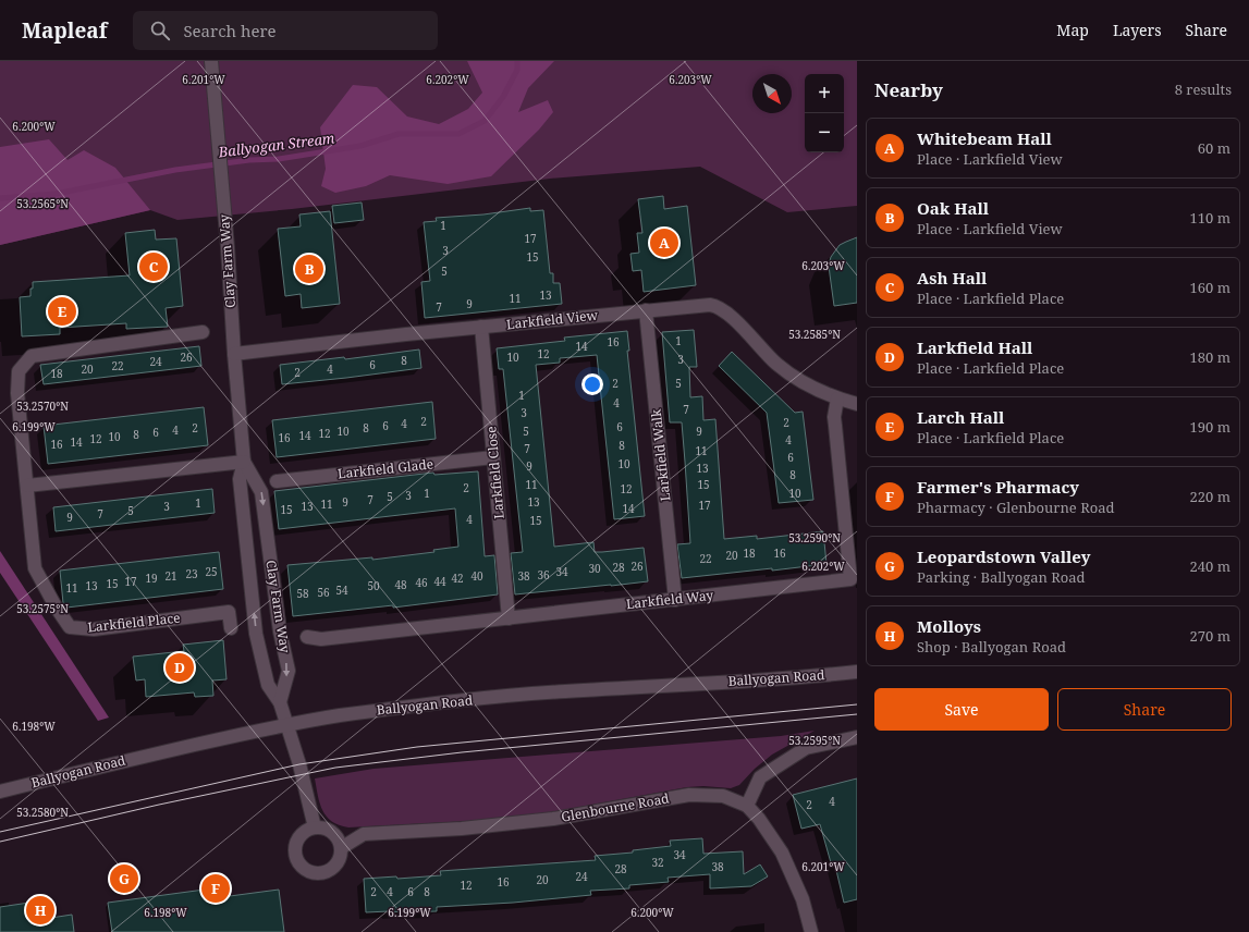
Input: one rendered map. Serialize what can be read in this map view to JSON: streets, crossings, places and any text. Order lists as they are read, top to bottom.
{
  "streets": {
    "street": [
      "Clay Farm Way",
      "Larkfield View",
      "Larkfield Walk",
      "Larkfield Glade",
      "Larkfield Close",
      "Larkfield Way",
      "Larkfield Place",
      "Ballyogan Road",
      "Glenbourne Road"
    ]
  },
  "crossings": [
    ["Clay Farm Way", "Larkfield View"],
    ["Clay Farm Way", "Ballyogan Road"],
    ["Larkfield View", "Larkfield Walk"],
    ["Larkfield View", "Larkfield Close"],
    ["Larkfield View", "Larkfield Way"],
    ["Larkfield Walk", "Larkfield Way"],
    ["Larkfield Glade", "Larkfield Close"],
    ["Larkfield Close", "Larkfield Way"]
  ],
  "water": ["Ballyogan Stream"],
  "house_numbers": [
    "1",
    "17",
    "3",
    "15",
    "5",
    "13",
    "11",
    "9",
    "7",
    "1",
    "16",
    "14",
    "12",
    "26",
    "10",
    "3",
    "8",
    "24",
    "6",
    "22",
    "20",
    "4",
    "2",
    "18",
    "2",
    "5",
    "1",
    "4",
    "7",
    "3",
    "2",
    "2",
    "4",
    "6",
    "6",
    "2",
    "8",
    "4",
    "10",
    "5",
    "9",
    "6",
    "12",
    "8",
    "14",
    "10",
    "16",
    "12",
    "4",
    "14",
    "16",
    "8",
    "7",
    "11",
    "6",
    "10",
    "9",
    "13",
    "8",
    "11",
    "15",
    "2",
    "12",
    "1",
    "10",
    "3",
    "5",
    "7",
    "9",
    "13",
    "1",
    "11",
    "17",
    "3",
    "13",
    "14",
    "15",
    "5",
    "7",
    "9",
    "4",
    "15",
    "18",
    "16",
    "20",
    "22",
    "26",
    "28",
    "30",
    "25",
    "34",
    "23",
    "36",
    "21",
    "40",
    "38",
    "19",
    "42",
    "17",
    "44",
    "46",
    "15",
    "48",
    "13",
    "50",
    "11",
    "54",
    "56",
    "58",
    "4",
    "2",
    "34",
    "32",
    "38",
    "28",
    "24",
    "20",
    "16",
    "12",
    "2",
    "4",
    "6",
    "8"
  ],
  "north": "bottom right",
  "page": {
    "header": "Mapleaf",
    "search": "Search here",
    "nav": ["Map", "Layers", "Share"],
    "heading": ["Nearby", "8 results"],
    "map_buttons": ["+", "−"],
    "list": [
      {
        "mark": "A",
        "name": "Whitebeam Hall",
        "note": "Place · Larkfield View",
        "value": "60 m"
      },
      {
        "mark": "B",
        "name": "Oak Hall",
        "note": "Place · Larkfield View",
        "value": "110 m"
      },
      {
        "mark": "C",
        "name": "Ash Hall",
        "note": "Place · Larkfield Place",
        "value": "160 m"
      },
      {
        "mark": "D",
        "name": "Larkfield Hall",
        "note": "Place · Larkfield Place",
        "value": "180 m"
      },
      {
        "mark": "E",
        "name": "Larch Hall",
        "note": "Place · Larkfield Place",
        "value": "190 m"
      },
      {
        "mark": "F",
        "name": "Farmer's Pharmacy",
        "note": "Pharmacy · Glenbourne Road",
        "value": "220 m"
      },
      {
        "mark": "G",
        "name": "Leopardstown Valley",
        "note": "Parking · Ballyogan Road",
        "value": "240 m"
      },
      {
        "mark": "H",
        "name": "Molloys",
        "note": "Shop · Ballyogan Road",
        "value": "270 m"
      }
    ],
    "pins": [
      "A",
      "C",
      "B",
      "E",
      "D",
      "G",
      "F",
      "H"
    ],
    "buttons": ["Save", "Share"]
  },
  "coordinates": [
    "6.202°W",
    "6.203°W",
    "6.201°W",
    "6.200°W",
    "53.2565°N",
    "53.2585°N",
    "53.2570°N",
    "6.199°W",
    "53.2590°N",
    "53.2575°N",
    "6.198°W",
    "53.2595°N",
    "53.2580°N"
  ]
}
